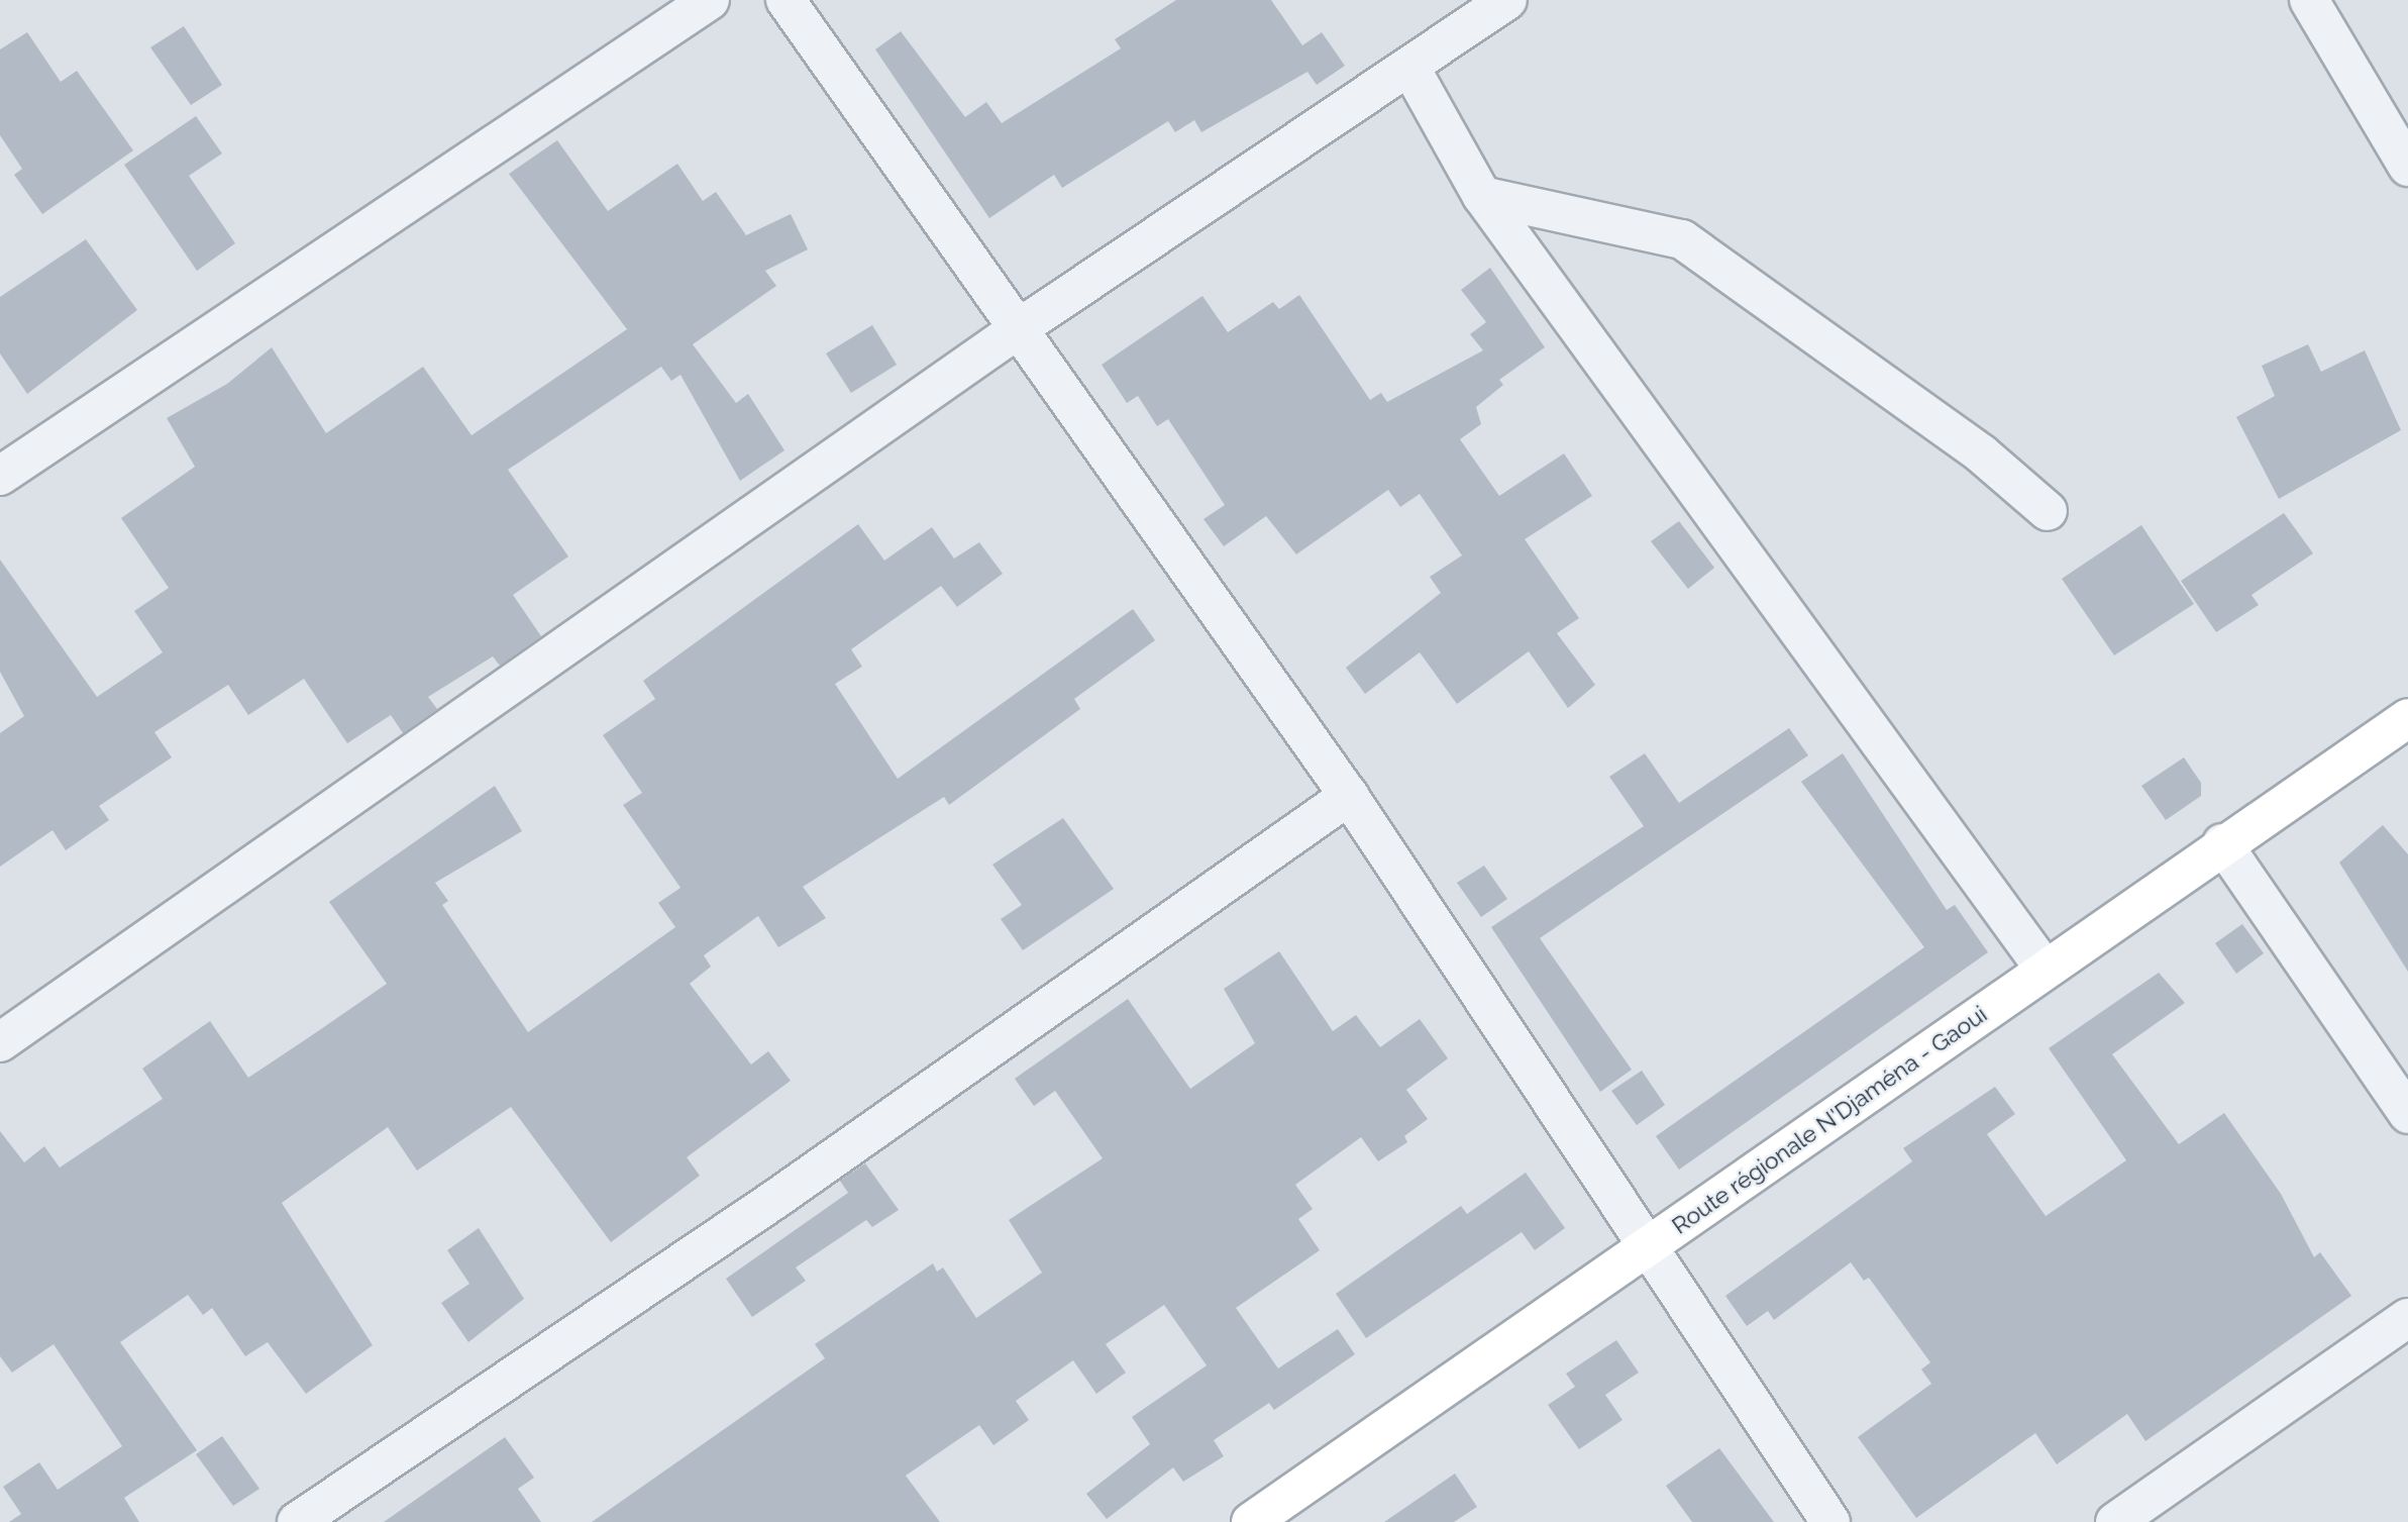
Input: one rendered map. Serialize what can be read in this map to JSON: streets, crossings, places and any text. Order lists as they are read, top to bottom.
{
  "streets": {
    "street": ["Route régionale N'Djaména - Gaoui"]
  }
}
